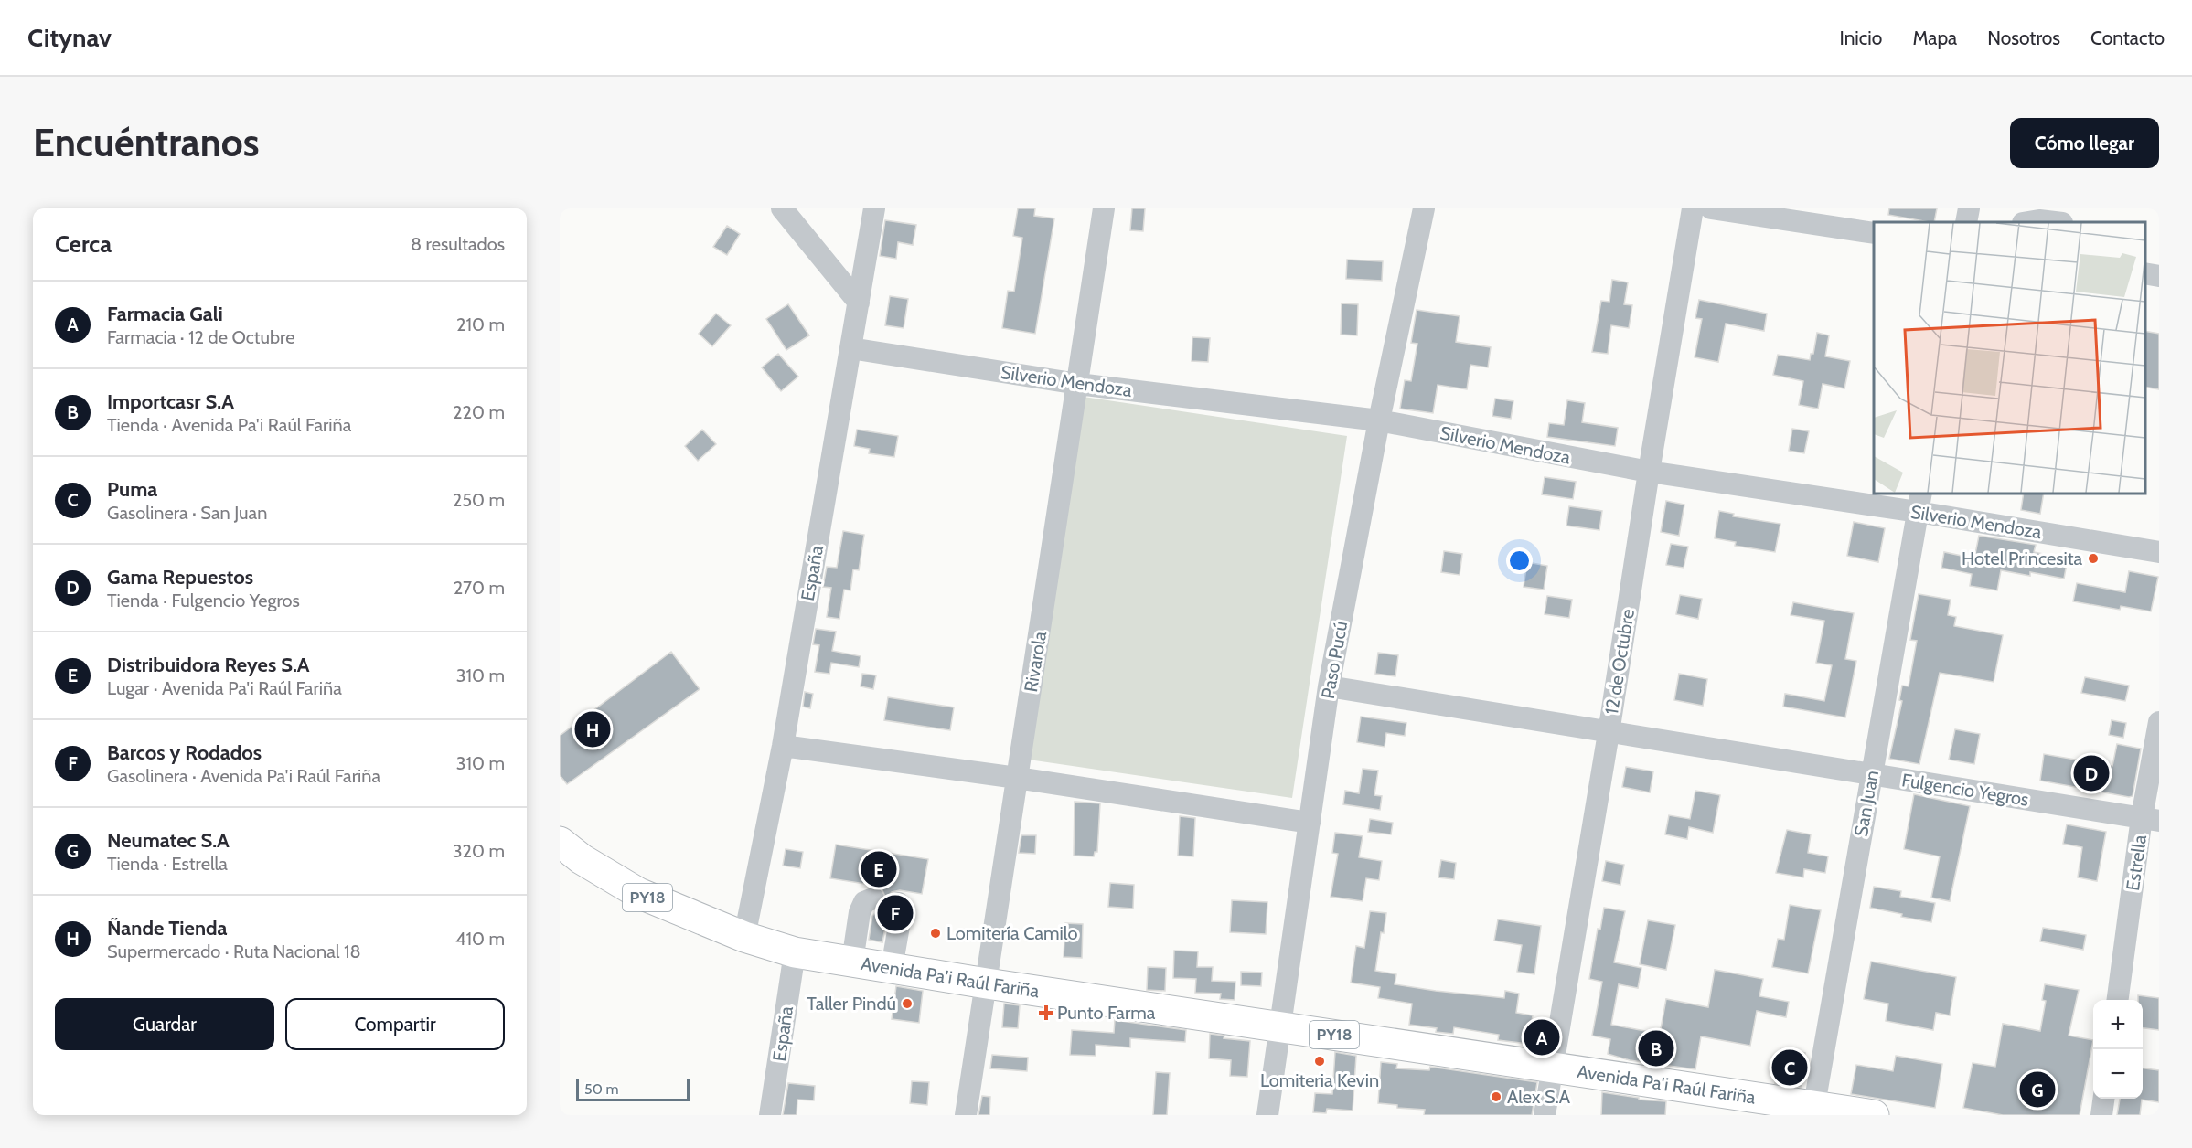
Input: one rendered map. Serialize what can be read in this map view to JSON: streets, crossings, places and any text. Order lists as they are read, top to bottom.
{
  "streets": {
    "highway": ["PY18", "Avenida Pa'i Raúl Fariña"],
    "street": [
      "Silverio Mendoza",
      "España",
      "Paso Pucú",
      "Rivarola",
      "12 de Octubre",
      "Fulgencio Yegros",
      "San Juan",
      "Estrella"
    ]
  },
  "crossings": [
    ["Silverio Mendoza", "España"],
    ["Silverio Mendoza", "Paso Pucú"],
    ["Silverio Mendoza", "Rivarola"],
    ["Silverio Mendoza", "12 de Octubre"],
    ["Silverio Mendoza", "San Juan"],
    ["España", "PY18"],
    ["España", "Avenida Pa'i Raúl Fariña"],
    ["Paso Pucú", "Fulgencio Yegros"],
    ["Paso Pucú", "Avenida Pa'i Raúl Fariña"],
    ["Rivarola", "Avenida Pa'i Raúl Fariña"],
    ["12 de Octubre", "Fulgencio Yegros"],
    ["12 de Octubre", "Avenida Pa'i Raúl Fariña"],
    ["Fulgencio Yegros", "San Juan"],
    ["Fulgencio Yegros", "Estrella"],
    ["San Juan", "Avenida Pa'i Raúl Fariña"],
    ["PY18", "Avenida Pa'i Raúl Fariña"]
  ],
  "places": {
    "other": [
      "Hotel Princesita",
      "Lomitería Camilo",
      "Taller Pindú",
      "Lomiteria Kevin",
      "Alex S.A"
    ],
    "health": ["Punto Farma"]
  },
  "scale_bar": "50 m",
  "page": {
    "header": "Citynav",
    "nav": [
      "Inicio",
      "Mapa",
      "Nosotros",
      "Contacto"
    ],
    "buttons": [
      "Cómo llegar",
      ["Guardar", "Compartir"]
    ],
    "title": "Encuéntranos",
    "heading": ["Cerca", "8 resultados"],
    "list": [
      {
        "mark": "A",
        "name": "Farmacia Gali",
        "note": "Farmacia · 12 de Octubre",
        "value": "210 m"
      },
      {
        "mark": "B",
        "name": "Importcasr S.A",
        "note": "Tienda · Avenida Pa'i Raúl Fariña",
        "value": "220 m"
      },
      {
        "mark": "C",
        "name": "Puma",
        "note": "Gasolinera · San Juan",
        "value": "250 m"
      },
      {
        "mark": "D",
        "name": "Gama Repuestos",
        "note": "Tienda · Fulgencio Yegros",
        "value": "270 m"
      },
      {
        "mark": "E",
        "name": "Distribuidora Reyes S.A",
        "note": "Lugar · Avenida Pa'i Raúl Fariña",
        "value": "310 m"
      },
      {
        "mark": "F",
        "name": "Barcos y Rodados",
        "note": "Gasolinera · Avenida Pa'i Raúl Fariña",
        "value": "310 m"
      },
      {
        "mark": "G",
        "name": "Neumatec S.A",
        "note": "Tienda · Estrella",
        "value": "320 m"
      },
      {
        "mark": "H",
        "name": "Ñande Tienda",
        "note": "Supermercado · Ruta Nacional 18",
        "value": "410 m"
      }
    ],
    "pins": [
      "H",
      "D",
      "E",
      "F",
      "A",
      "B",
      "C",
      "G"
    ],
    "map_buttons": ["+", "−"],
    "scale": "50 m"
  }
}
